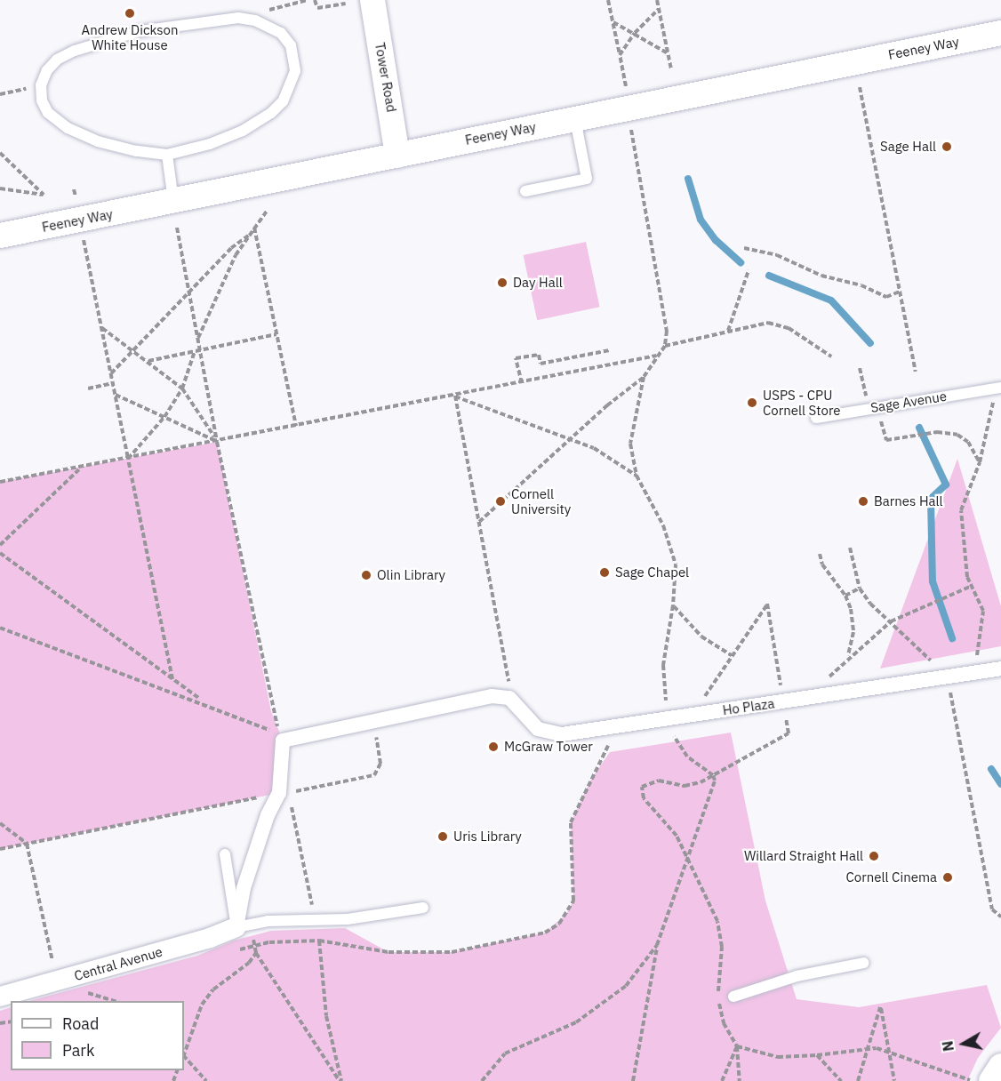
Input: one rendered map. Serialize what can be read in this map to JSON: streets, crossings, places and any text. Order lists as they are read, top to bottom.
{
  "streets": {
    "street": [
      "Feeney Way",
      "Tower Road",
      "Ho Plaza",
      "Central Avenue"
    ],
    "lane": ["Sage Avenue"]
  },
  "crossings": [
    ["Feeney Way", "Tower Road"]
  ],
  "places": [
    "Andrew Dickson White House",
    "Sage Hall",
    "Day Hall",
    "USPS - CPU Cornell Store",
    "Cornell University",
    "Barnes Hall",
    "Sage Chapel",
    "Olin Library",
    "McGraw Tower",
    "Uris Library",
    "Willard Straight Hall",
    "Cornell Cinema"
  ],
  "legend": ["Road", "Park"],
  "north": "left"
}
